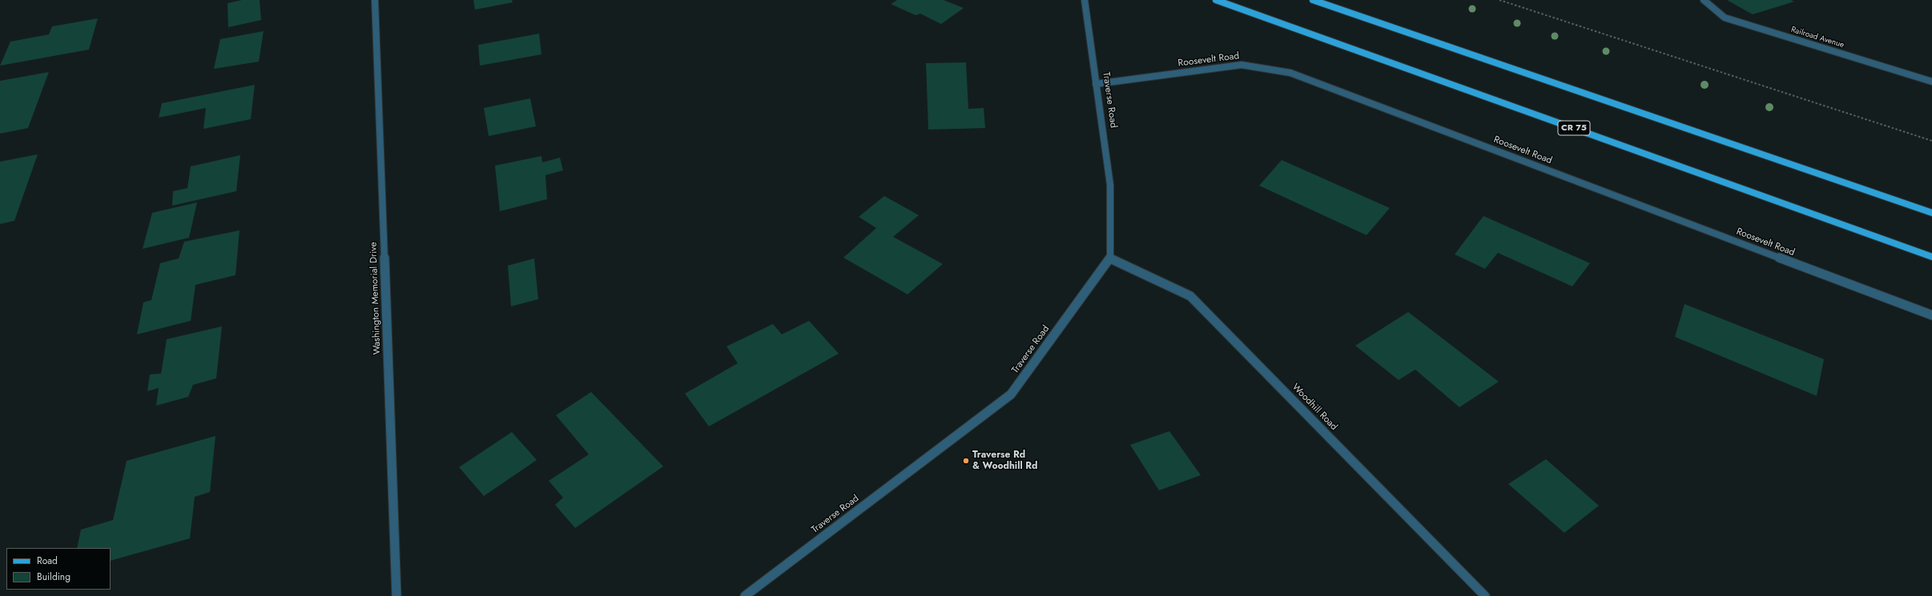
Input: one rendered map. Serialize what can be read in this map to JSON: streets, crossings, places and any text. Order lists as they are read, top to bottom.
{
  "streets": {
    "main road": ["CR 75"],
    "street": [
      "Railroad Avenue",
      "Roosevelt Road",
      "Traverse Road",
      "Washington Memorial Drive",
      "Woodhill Road"
    ]
  },
  "crossings": [
    ["Roosevelt Road", "Traverse Road"],
    ["Traverse Road", "Woodhill Road"]
  ],
  "places": ["Traverse Rd & Woodhill Rd"],
  "legend": ["Road", "Building"]
}
